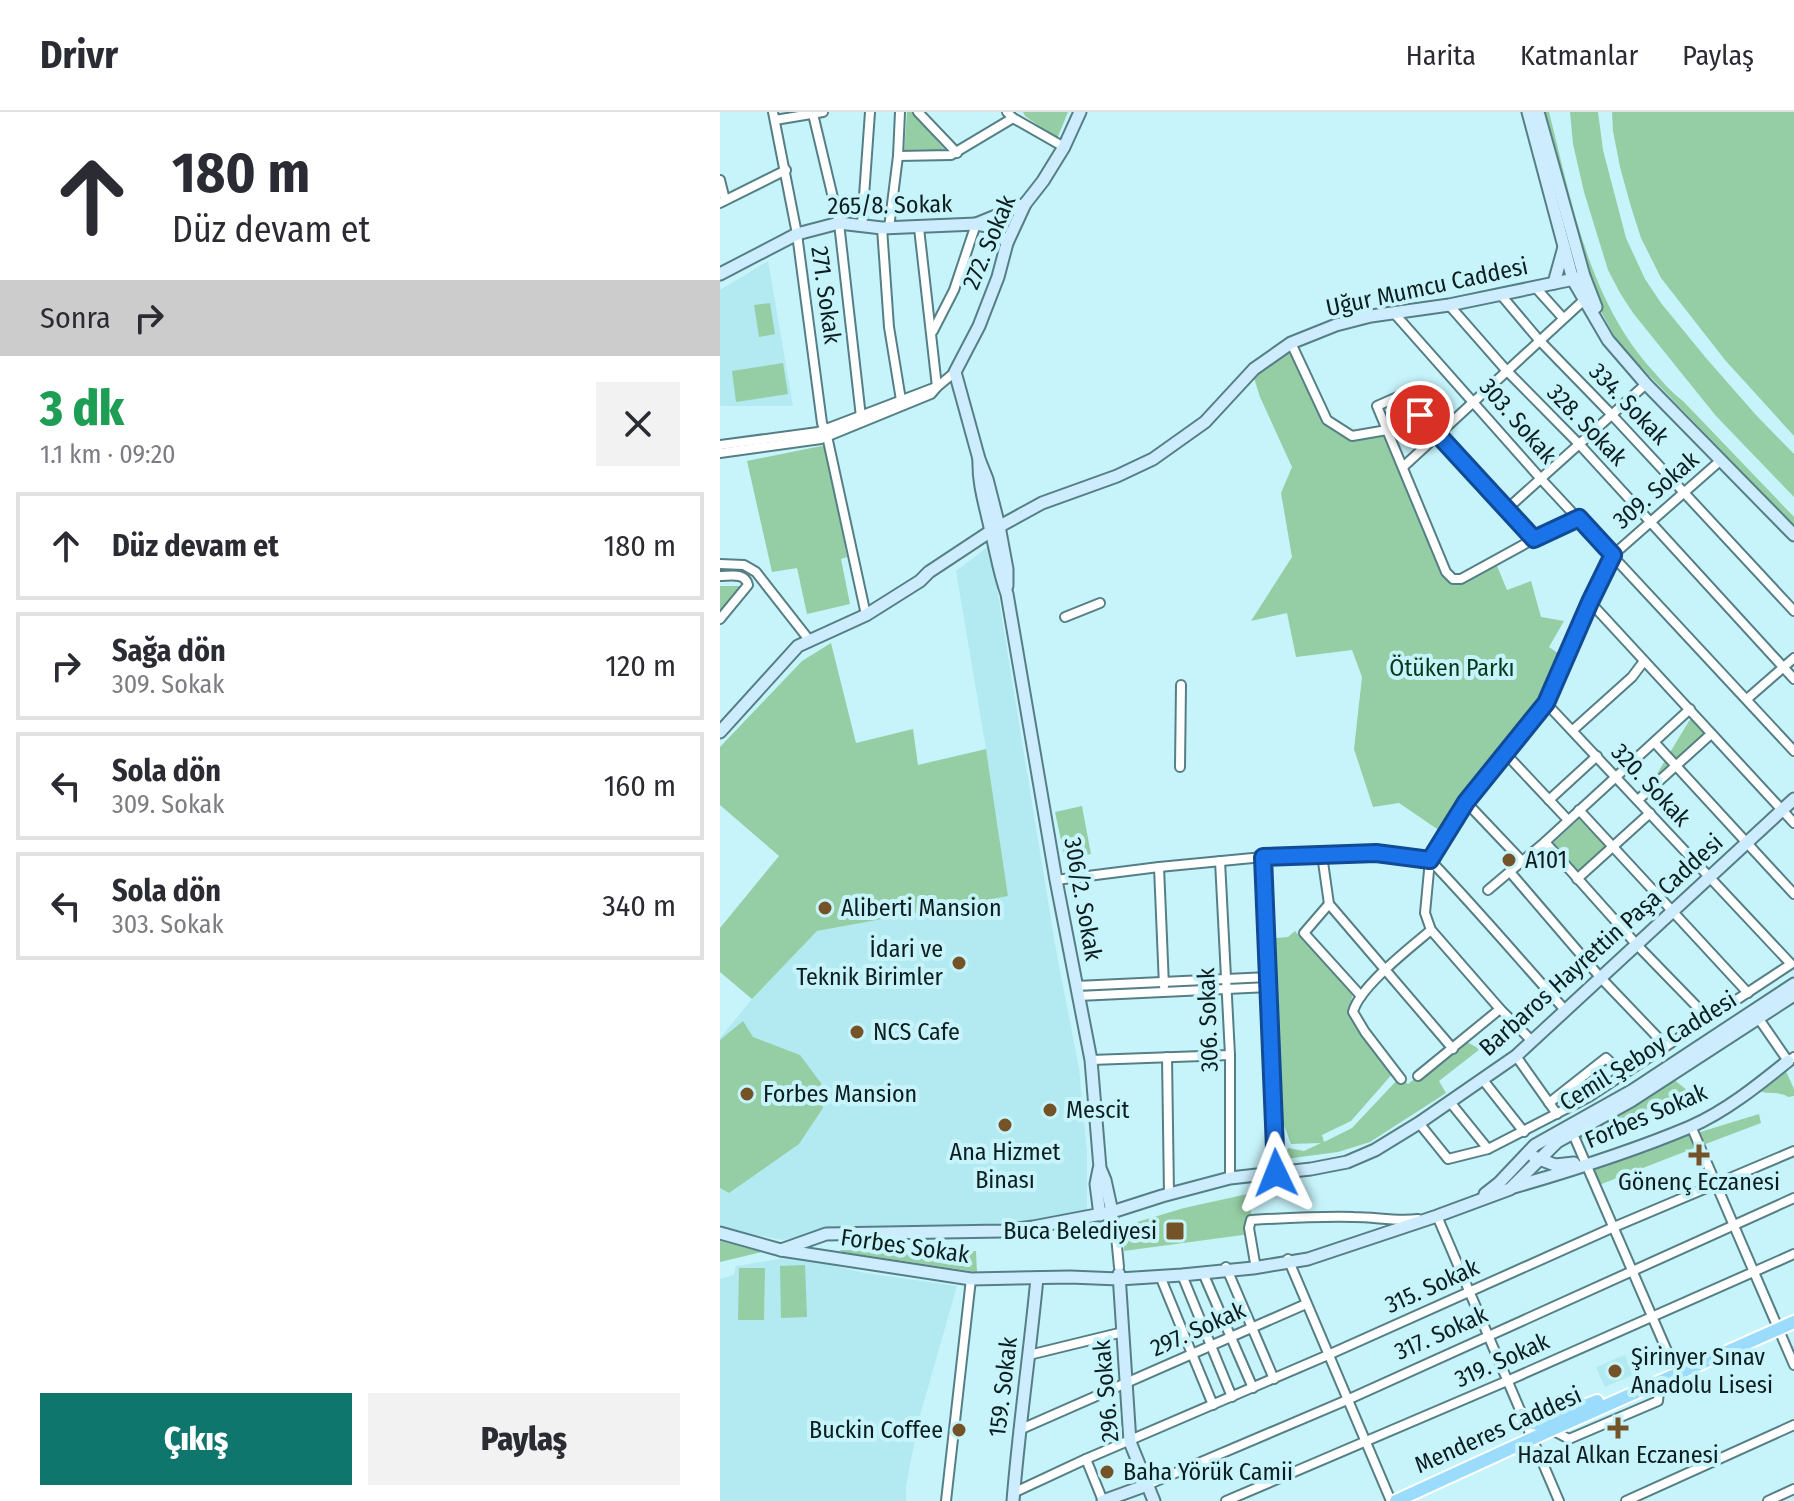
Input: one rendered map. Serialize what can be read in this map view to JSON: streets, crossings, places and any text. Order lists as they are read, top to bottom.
{
  "streets": {
    "main road": [
      "265/8. Sokak",
      "272. Sokak",
      "Uğur Mumcu Caddesi",
      "306/2. Sokak",
      "Barbaros Hayrettin Paşa Caddesi",
      "Cemil Şeboy Caddesi",
      "Forbes Sokak",
      "317. Sokak",
      "159. Sokak",
      "296. Sokak",
      "Menderes Caddesi"
    ],
    "street": [
      "271. Sokak",
      "334. Sokak",
      "303. Sokak",
      "328. Sokak",
      "309. Sokak",
      "320. Sokak",
      "306. Sokak",
      "315. Sokak",
      "297. Sokak",
      "319. Sokak"
    ]
  },
  "crossings": [
    ["265/8. Sokak", "272. Sokak"],
    ["265/8. Sokak", "271. Sokak"],
    ["272. Sokak", "271. Sokak"],
    ["272. Sokak", "306/2. Sokak"],
    ["Uğur Mumcu Caddesi", "271. Sokak"],
    ["Uğur Mumcu Caddesi", "334. Sokak"],
    ["Uğur Mumcu Caddesi", "303. Sokak"],
    ["Uğur Mumcu Caddesi", "328. Sokak"],
    ["Uğur Mumcu Caddesi", "306/2. Sokak"],
    ["334. Sokak", "309. Sokak"],
    ["303. Sokak", "309. Sokak"],
    ["328. Sokak", "309. Sokak"],
    ["309. Sokak", "320. Sokak"],
    ["320. Sokak", "Barbaros Hayrettin Paşa Caddesi"],
    ["306/2. Sokak", "Barbaros Hayrettin Paşa Caddesi"],
    ["Barbaros Hayrettin Paşa Caddesi", "306. Sokak"],
    ["Barbaros Hayrettin Paşa Caddesi", "Forbes Sokak"],
    ["Cemil Şeboy Caddesi", "Forbes Sokak"],
    ["Forbes Sokak", "159. Sokak"],
    ["Forbes Sokak", "296. Sokak"],
    ["315. Sokak", "159. Sokak"],
    ["315. Sokak", "296. Sokak"],
    ["297. Sokak", "159. Sokak"],
    ["297. Sokak", "296. Sokak"],
    ["317. Sokak", "296. Sokak"]
  ],
  "parks": ["Ötüken Parkı"],
  "places": {
    "other": [
      "A101",
      "Aliberti Mansion",
      "İdari ve Teknik Birimler",
      "NCS Cafe",
      "Forbes Mansion",
      "Mescit",
      "Ana Hizmet Binası",
      "Şirinyer Sınav Anadolu Lisesi",
      "Buckin Coffee",
      "Baha Yörük Camii"
    ],
    "health": ["Gönenç Eczanesi", "Hazal Alkan Eczanesi"],
    "transit": ["Buca Belediyesi"]
  },
  "page": {
    "header": "Drivr",
    "nav": ["Harita", "Katmanlar", "Paylaş"],
    "turn": ["180 m", "Düz devam et"],
    "then": "Sonra",
    "heading": ["3 dk", "1.1 km · 09:20"],
    "list": [
      {
        "name": "Düz devam et",
        "value": "180 m"
      },
      {
        "name": "Sağa dön",
        "note": "309. Sokak",
        "value": "120 m"
      },
      {
        "name": "Sola dön",
        "note": "309. Sokak",
        "value": "160 m"
      },
      {
        "name": "Sola dön",
        "note": "303. Sokak",
        "value": "340 m"
      }
    ],
    "buttons": ["Çıkış", "Paylaş"]
  }
}
